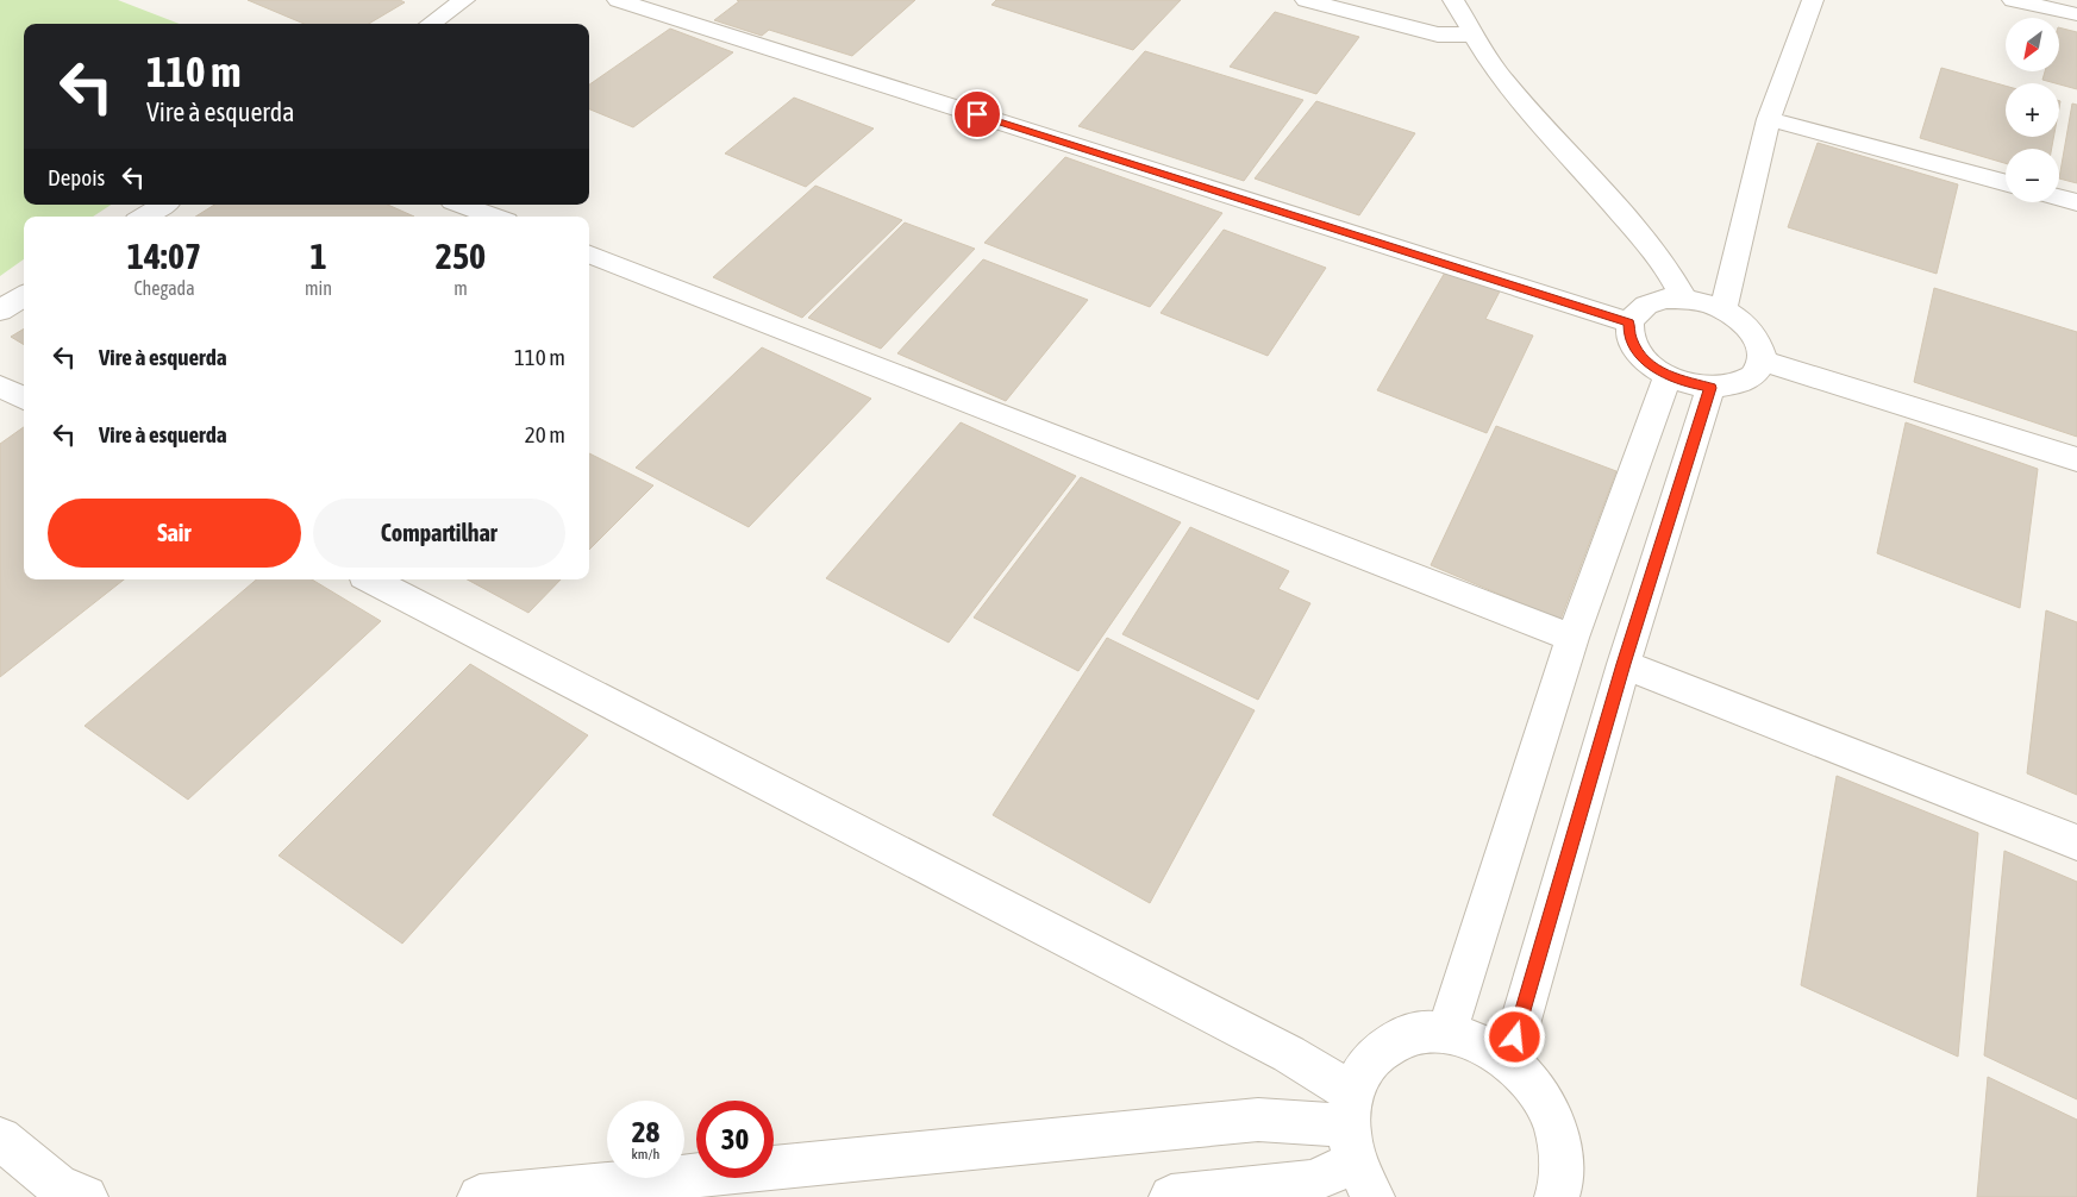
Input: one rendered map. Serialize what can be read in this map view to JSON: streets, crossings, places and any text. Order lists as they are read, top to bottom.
{
  "north": "bottom left",
  "page": {
    "map_buttons": ["+", "−"],
    "turn": ["110 m", "Vire à esquerda"],
    "then": "Depois",
    "eta": [
      "14:07",
      "Chegada",
      "1",
      "min",
      "250",
      "m"
    ],
    "list": [
      {
        "name": "Vire à esquerda",
        "value": "110 m"
      },
      {
        "name": "Vire à esquerda",
        "value": "20 m"
      }
    ],
    "buttons": ["Sair", "Compartilhar"],
    "speed": "28 km/h",
    "limit": "30"
  }
}
